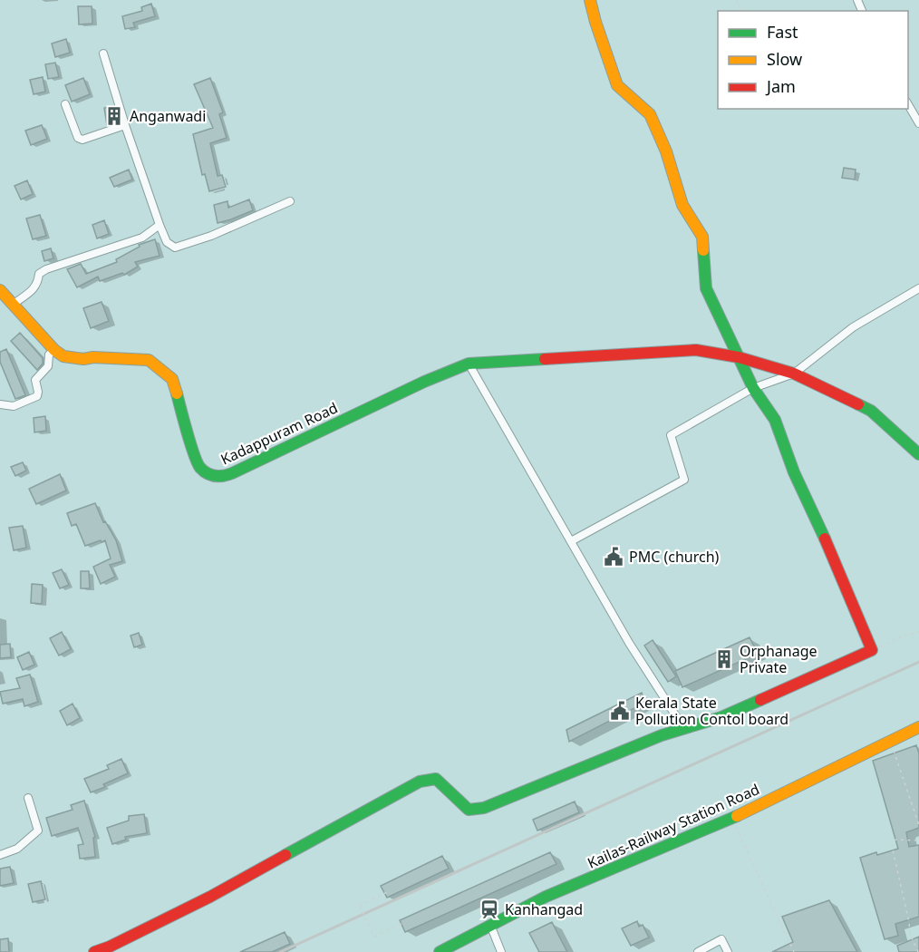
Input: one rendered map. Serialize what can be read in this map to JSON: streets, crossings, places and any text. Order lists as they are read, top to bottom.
{
  "streets": {
    "street": ["Kadappuram Road", "Kailas-Railway Station Road"]
  },
  "places": {
    "building": ["Anganwadi", "Orphanage Private"],
    "public building": ["PMC (church)", "Kerala State Pollution Contol board"],
    "station": ["Kanhangad"]
  },
  "legend": ["Fast", "Slow", "Jam"]
}
